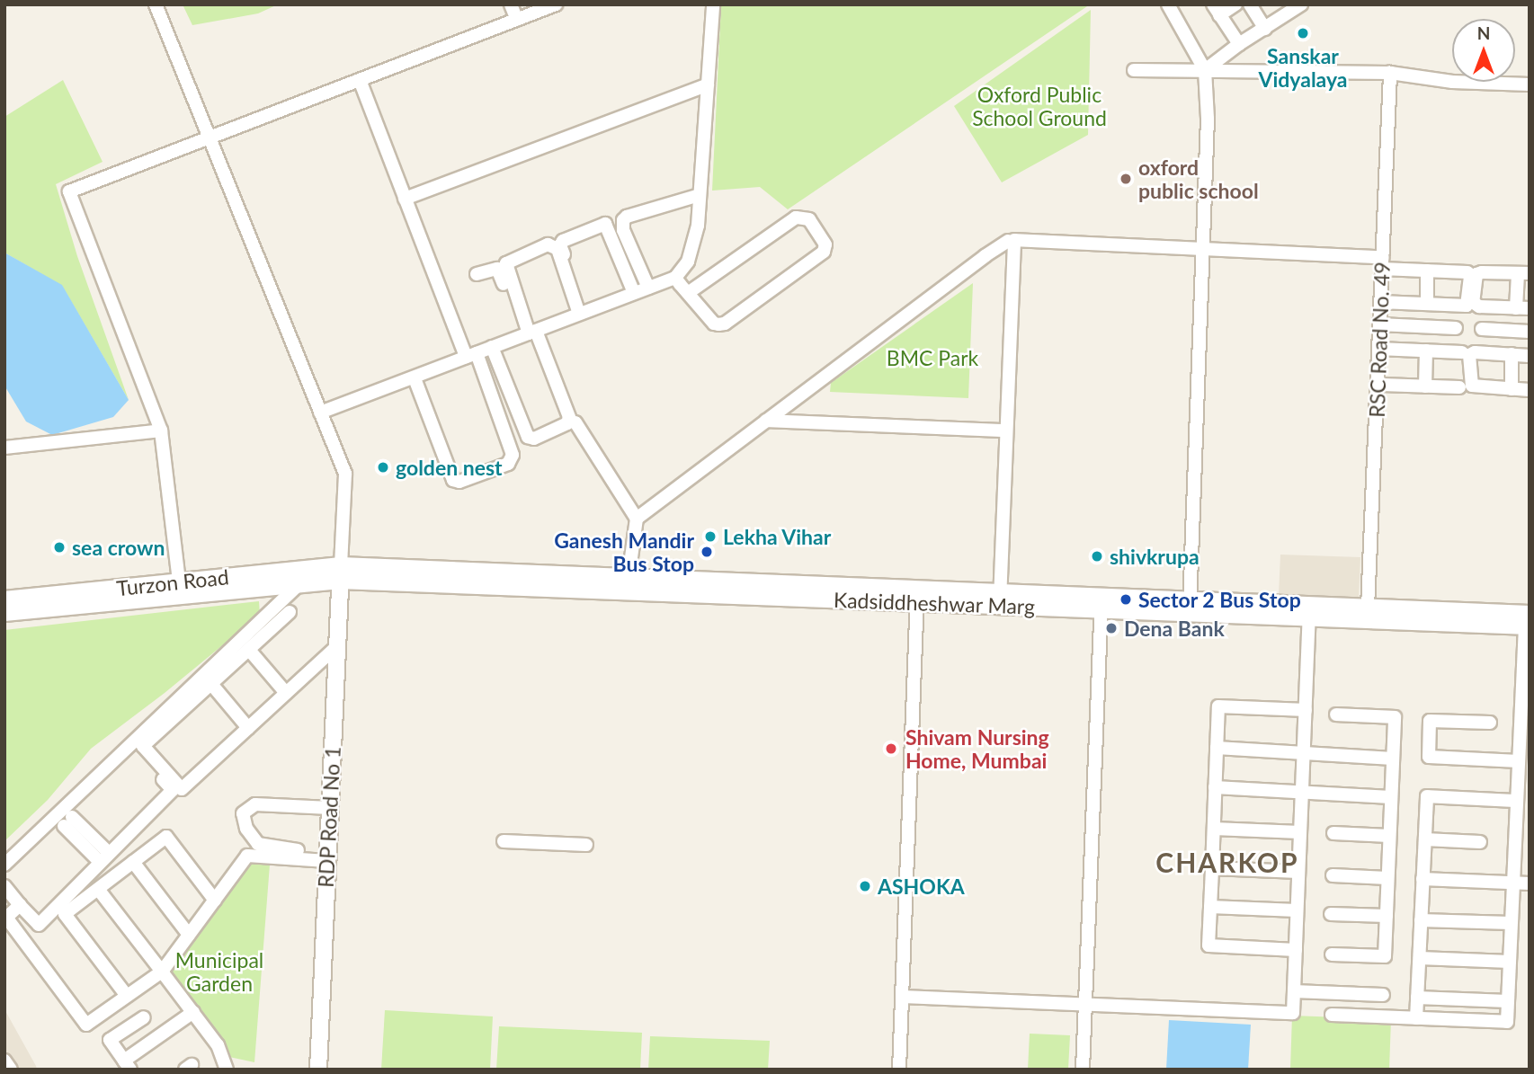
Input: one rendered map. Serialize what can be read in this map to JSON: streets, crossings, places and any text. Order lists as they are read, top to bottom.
{
  "streets": {
    "street": [
      "RSC Road No. 49",
      "Turzon Road",
      "Kadsiddheshwar Marg",
      "RDP Road No 1"
    ]
  },
  "crossings": [
    ["RSC Road No. 49", "Kadsiddheshwar Marg"],
    ["Turzon Road", "Kadsiddheshwar Marg"],
    ["Turzon Road", "RDP Road No 1"],
    ["Kadsiddheshwar Marg", "RDP Road No 1"]
  ],
  "districts": ["CHARKOP"],
  "parks": ["Oxford Public School Ground", "BMC Park", "Municipal Garden"],
  "places": [
    "Sanskar Vidyalaya",
    "oxford public school",
    "golden nest",
    "Lekha Vihar",
    "sea crown",
    "Ganesh Mandir Bus Stop",
    "shivkrupa",
    "Sector 2 Bus Stop",
    "Dena Bank",
    "Shivam Nursing Home, Mumbai",
    "ASHOKA"
  ],
  "north": "top"
}
